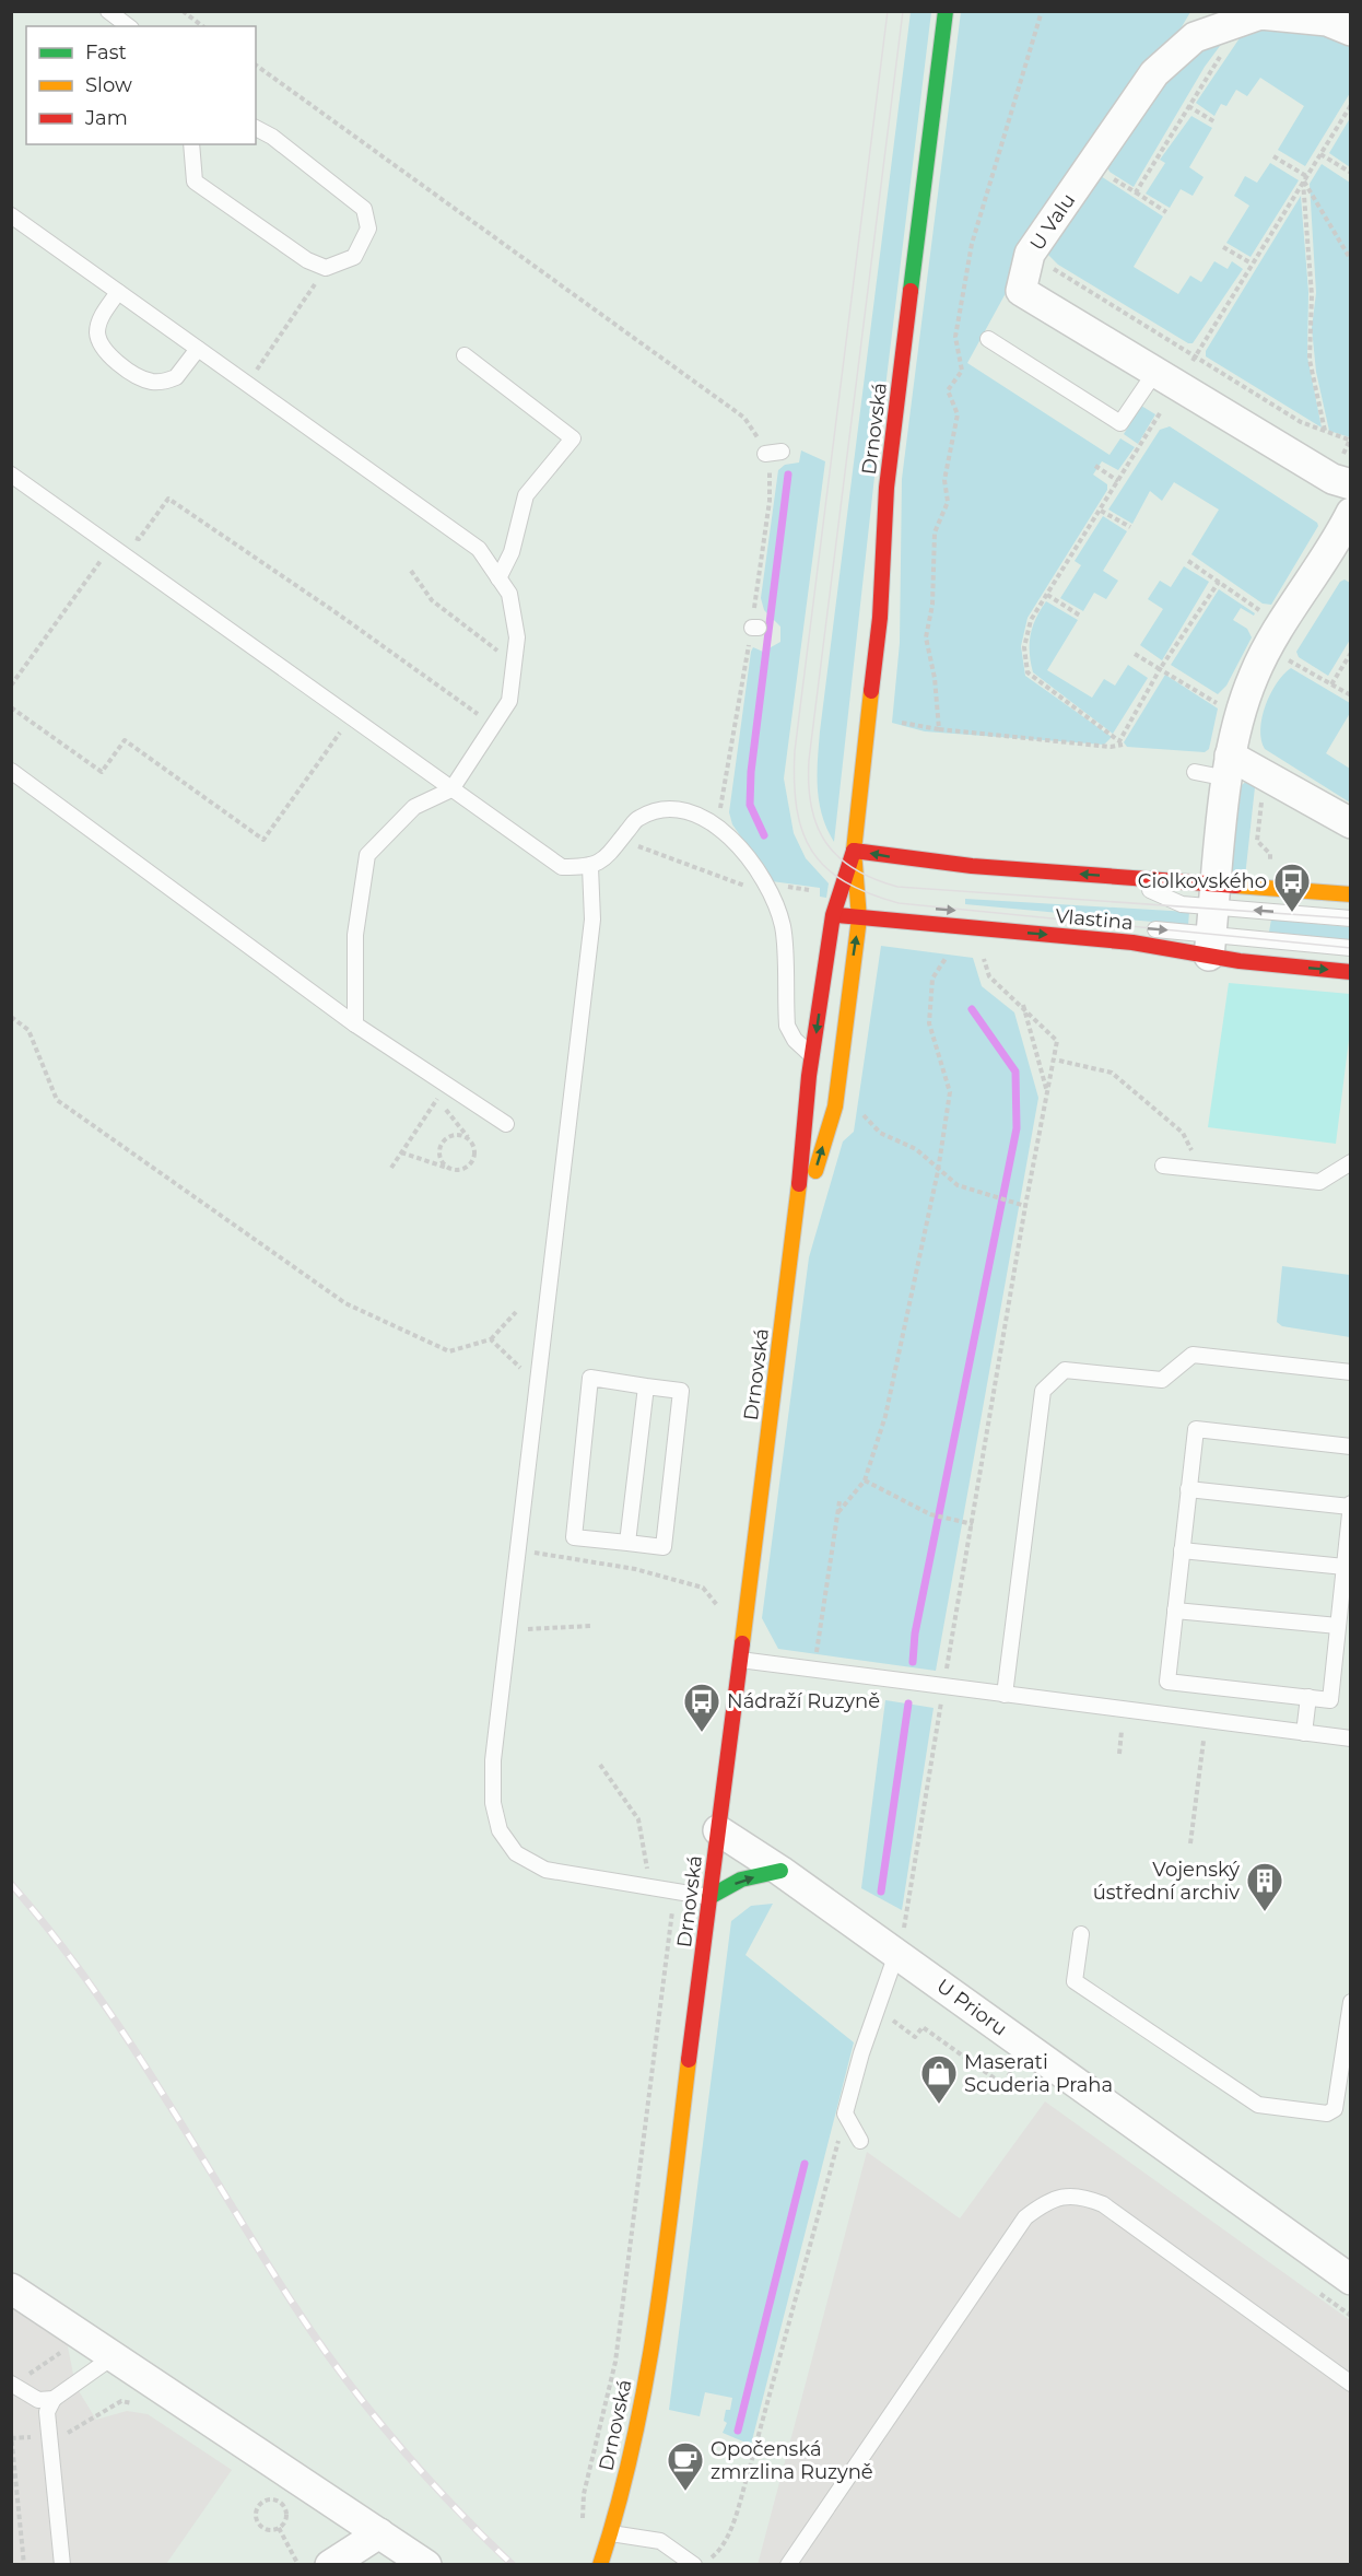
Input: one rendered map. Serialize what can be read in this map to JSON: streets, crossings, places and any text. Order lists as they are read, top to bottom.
{
  "streets": {
    "main road": ["Drnovská", "Vlastina"],
    "street": ["U Valu", "U Prioru"]
  },
  "crossings": [
    ["Drnovská", "Vlastina"],
    ["Drnovská", "U Prioru"]
  ],
  "places": {
    "bus stop": ["Ciolkovského", "Nádraží Ruzyně"],
    "building": ["Vojenský ústřední archiv"],
    "shop": ["Maserati Scuderia Praha"],
    "cafe": ["Opočenská zmrzlina Ruzyně"]
  },
  "legend": ["Fast", "Slow", "Jam"]
}
